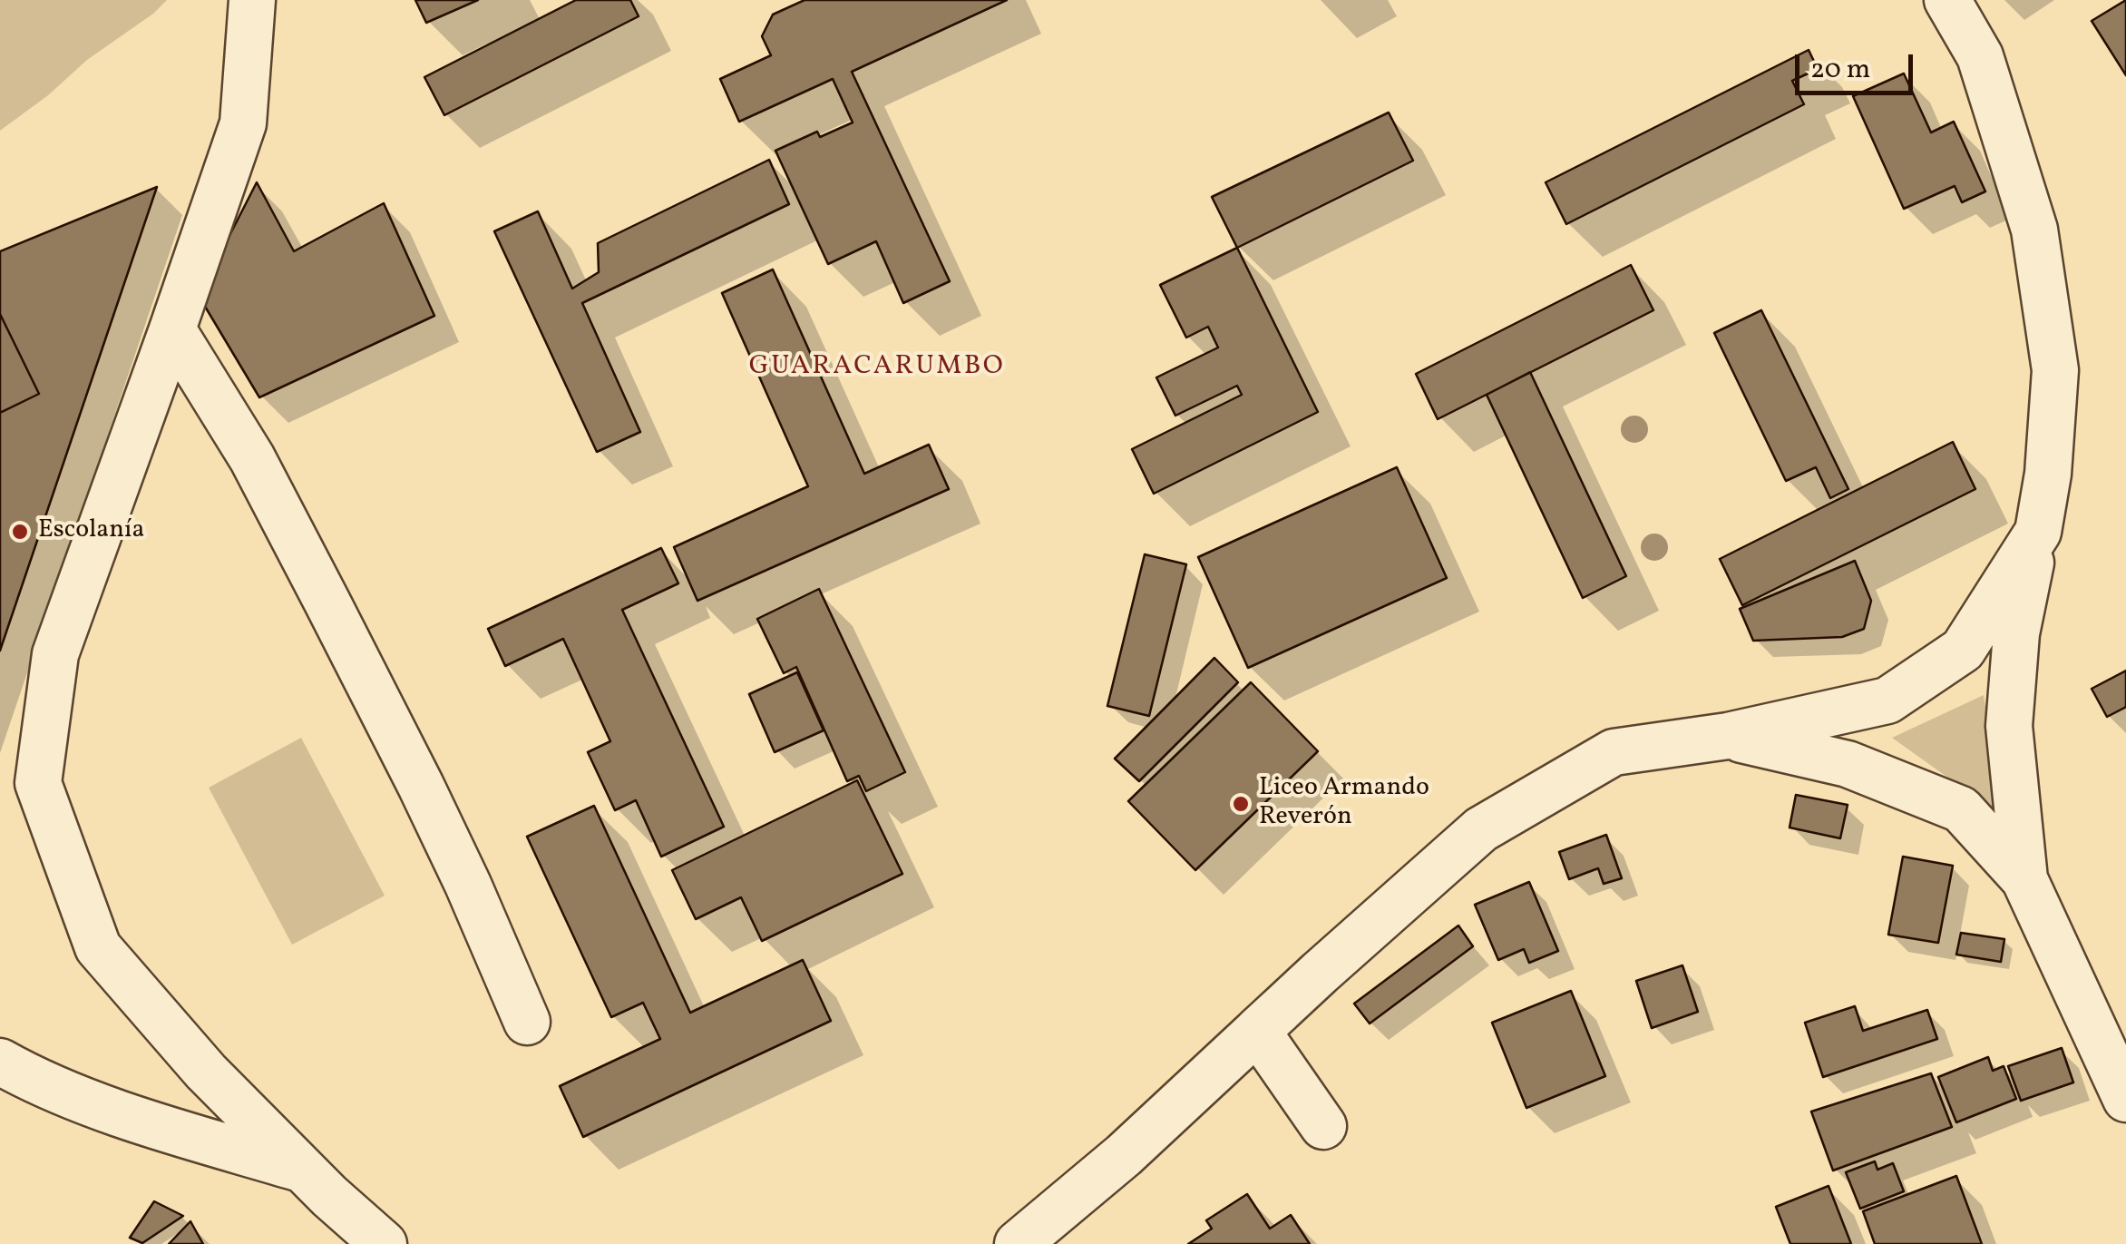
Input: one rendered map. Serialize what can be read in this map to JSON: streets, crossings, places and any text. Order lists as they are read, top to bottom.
{
  "districts": ["GUARACARUMBO"],
  "places": ["Escolanía", "Liceo Armando Reverón"],
  "scale_bar": "20 m"
}
